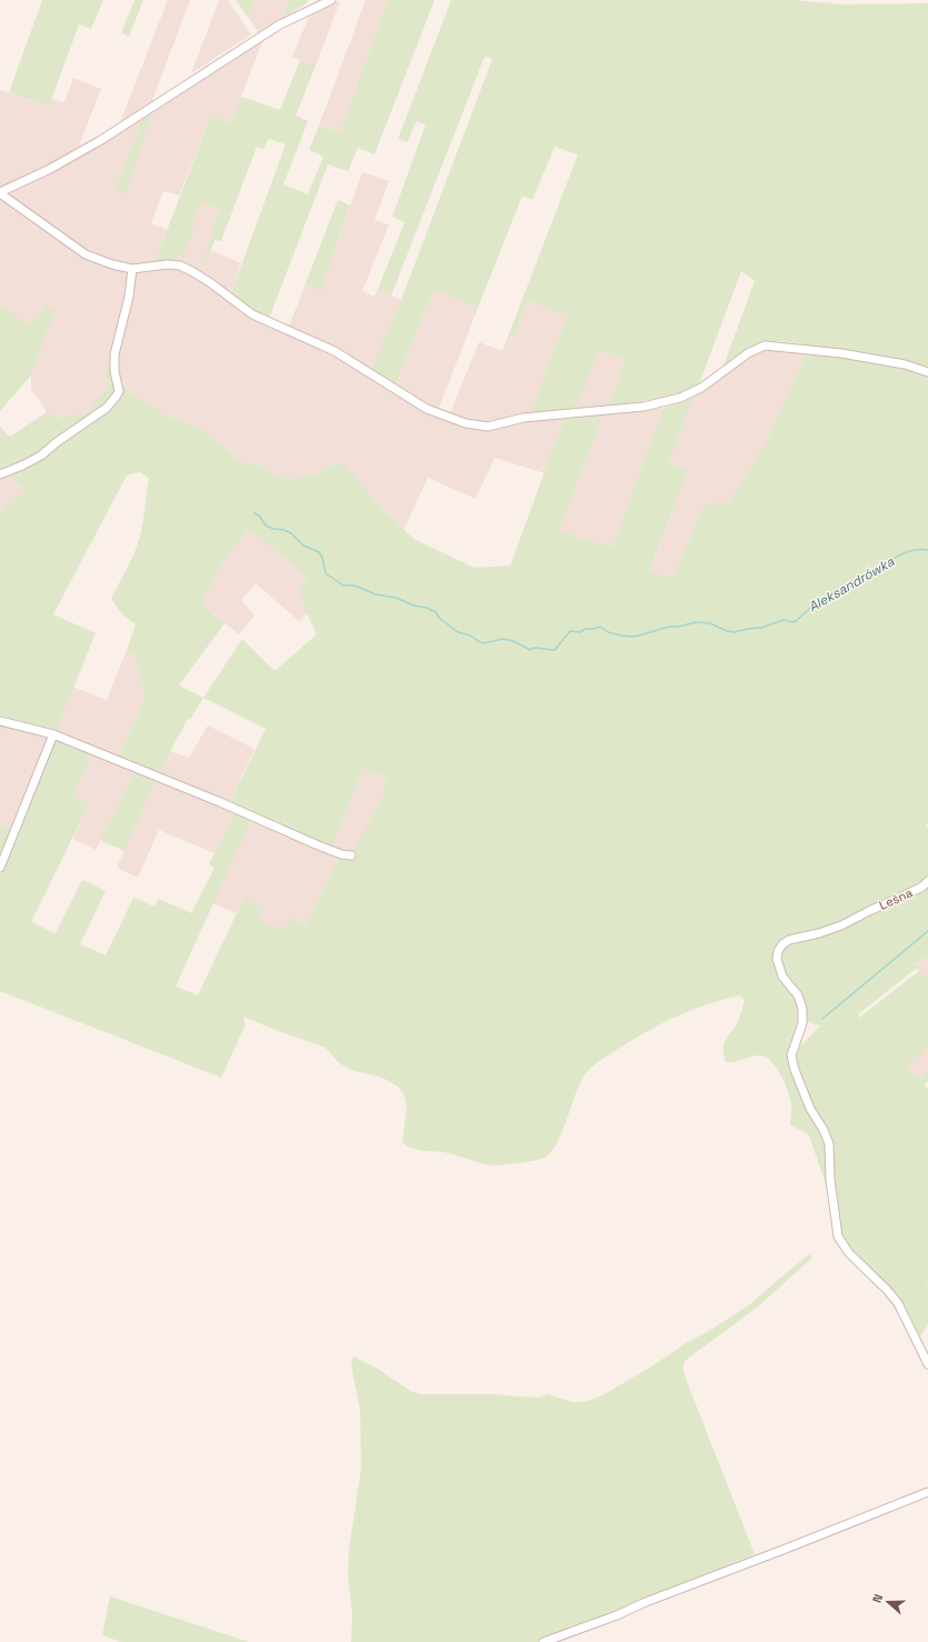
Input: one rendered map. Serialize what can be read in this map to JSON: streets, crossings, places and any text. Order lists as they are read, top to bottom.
{
  "streets": {
    "street": ["Leśna"]
  },
  "water": ["Aleksandrówka"],
  "north": "left"
}
